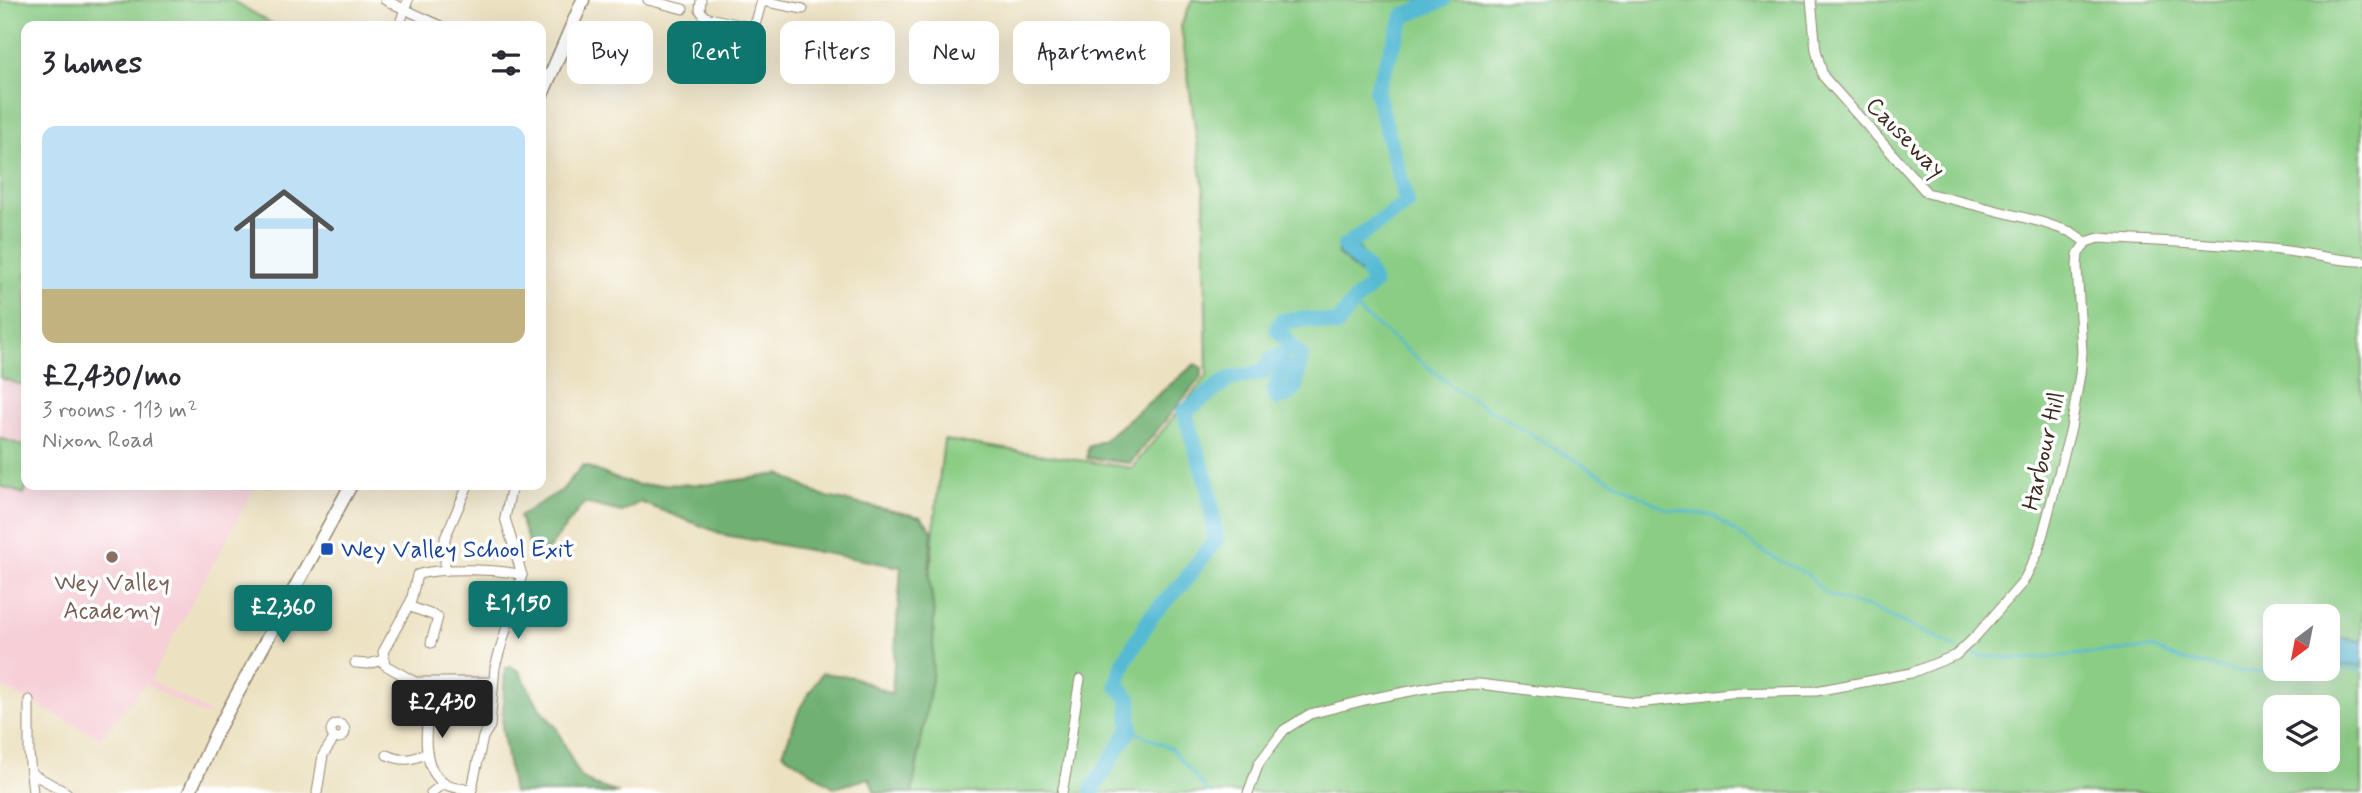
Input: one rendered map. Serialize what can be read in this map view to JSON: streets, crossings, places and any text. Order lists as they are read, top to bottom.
{
  "streets": {
    "street": ["Causeway", "Harbour Hill"]
  },
  "crossings": [
    ["Causeway", "Harbour Hill"]
  ],
  "places": {
    "transit": ["Wey Valley School Exit"],
    "other": ["Wey Valley Academy"]
  },
  "north": "bottom left",
  "page": {
    "chip": [
      "Buy",
      "Rent",
      "Filters",
      "New",
      "Apartment"
    ],
    "heading": "3 homes",
    "list": [
      {
        "name": "£2,430/mo",
        "note": "3 rooms · 113 m² · Nixon Road"
      }
    ],
    "price": ["£1,150", "£2,360", "£2,430"]
  }
}
